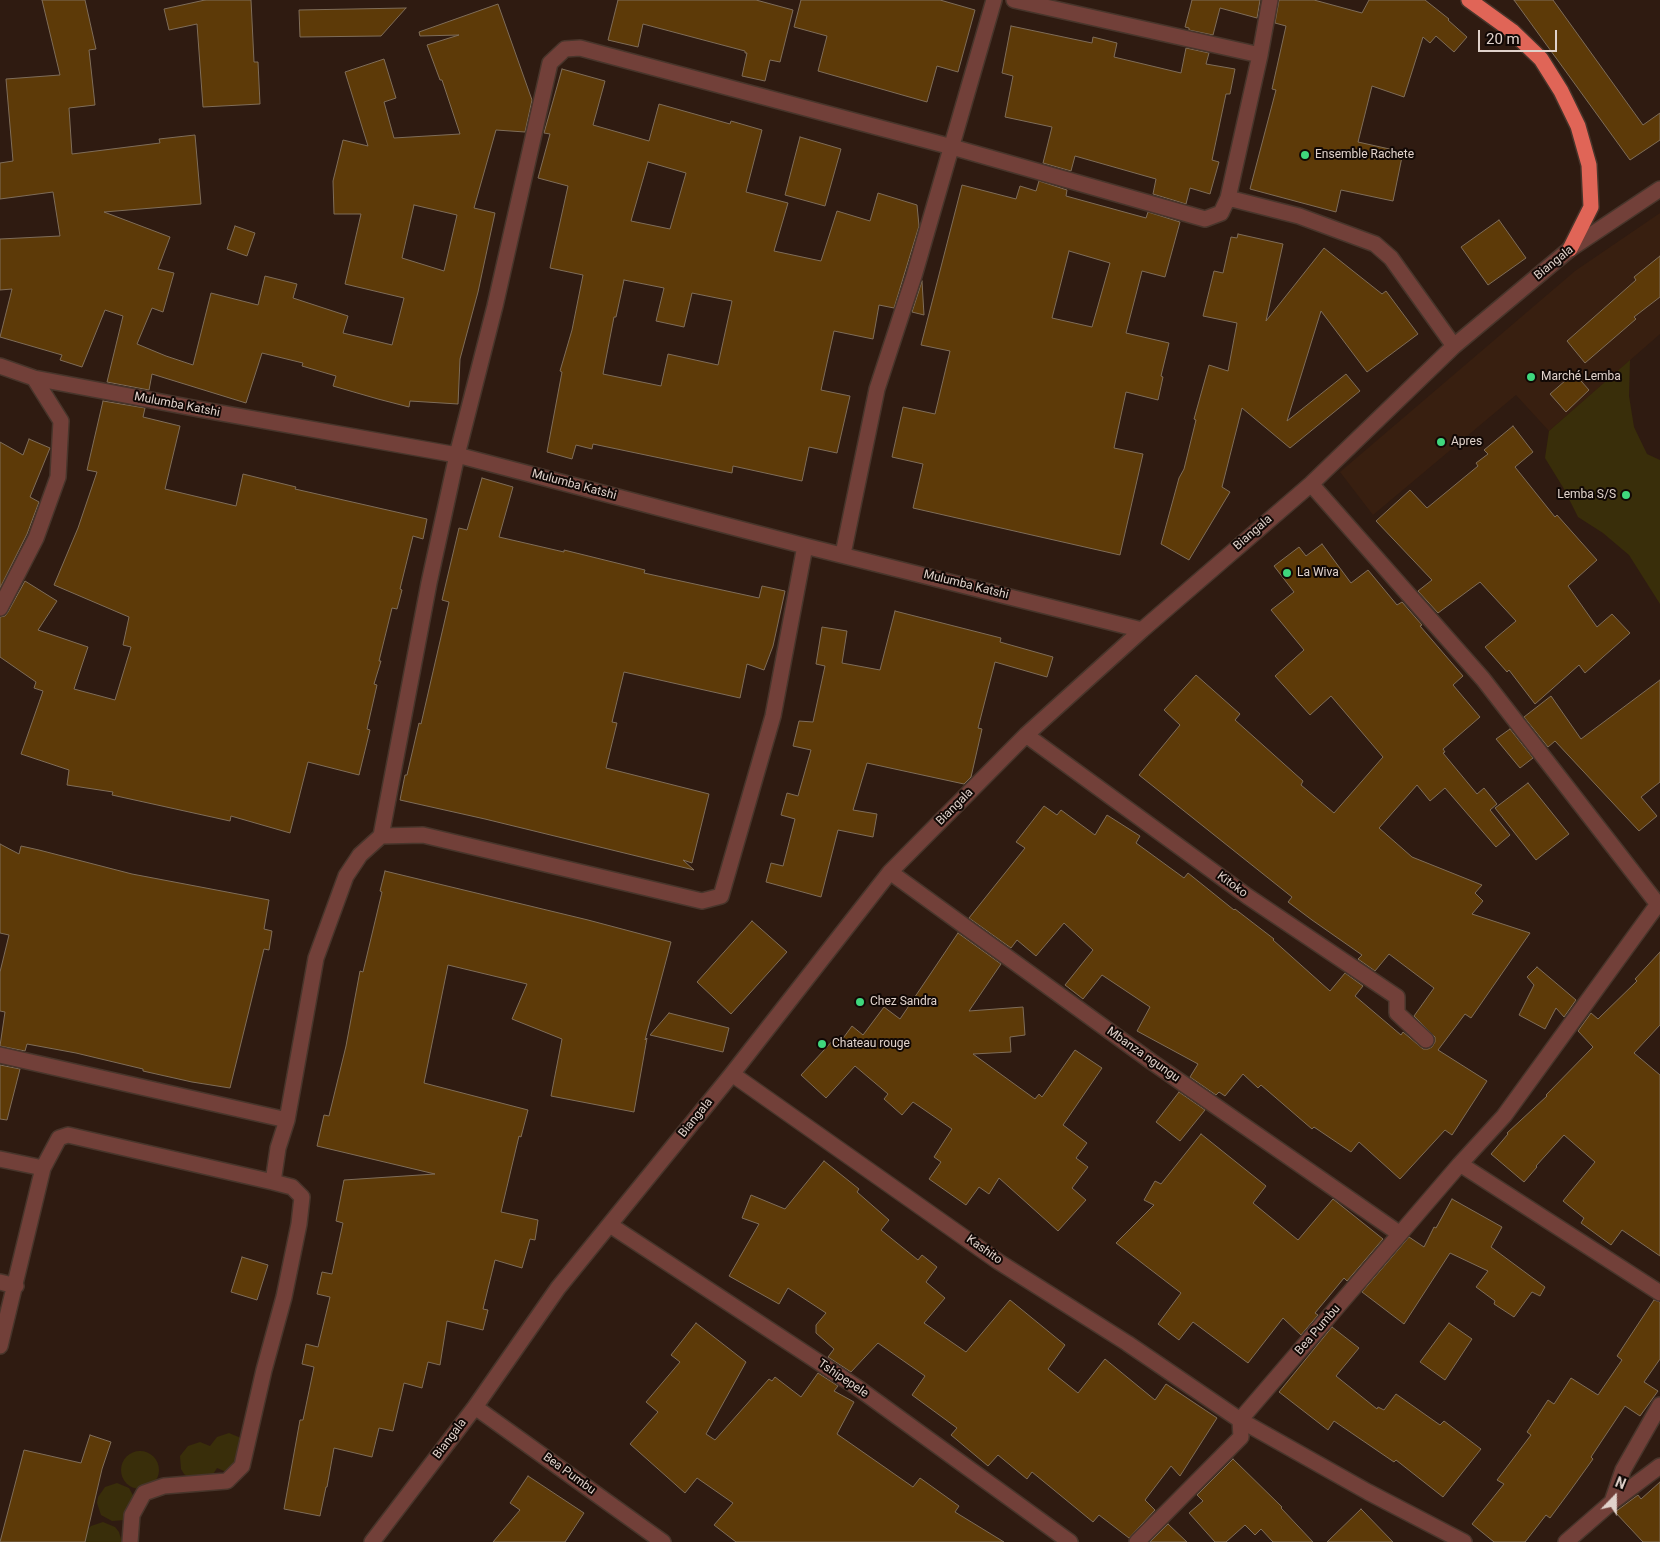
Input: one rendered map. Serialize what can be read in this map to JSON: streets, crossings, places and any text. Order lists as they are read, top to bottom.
{
  "streets": {
    "street": [
      "Biangala",
      "Mulumba Katshi",
      "Kitoko",
      "Mbanza ngungu",
      "Kashito",
      "Bea Pumbu",
      "Tshipepele"
    ]
  },
  "crossings": [
    ["Biangala", "Mulumba Katshi"],
    ["Biangala", "Kitoko"],
    ["Biangala", "Mbanza ngungu"],
    ["Biangala", "Kashito"],
    ["Biangala", "Bea Pumbu"],
    ["Biangala", "Tshipepele"],
    ["Mbanza ngungu", "Bea Pumbu"],
    ["Kashito", "Bea Pumbu"]
  ],
  "places": [
    "Ensemble Rachete",
    "Marché Lemba",
    "Apres",
    "Lemba S/S",
    "La Wiva",
    "Chez Sandra",
    "Chateau rouge"
  ],
  "scale_bar": "20 m",
  "north": "top"
}
